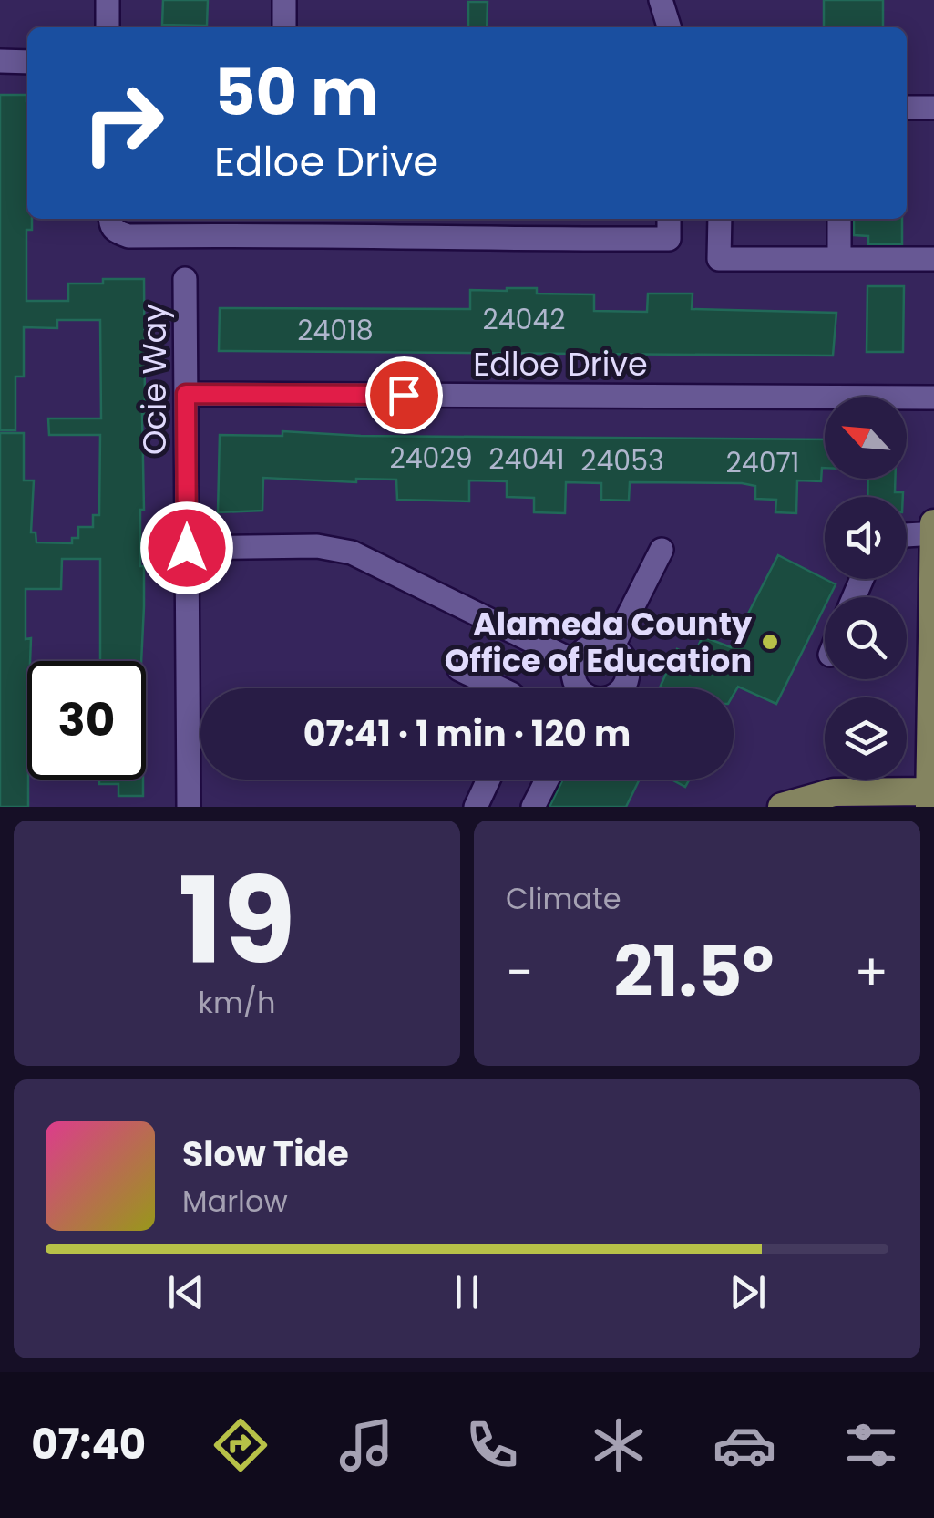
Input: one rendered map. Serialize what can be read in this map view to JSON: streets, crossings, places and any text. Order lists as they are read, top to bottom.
{
  "streets": {
    "street": ["Edloe Drive", "Ocie Way"]
  },
  "crossings": [
    ["Edloe Drive", "Ocie Way"]
  ],
  "places": ["Alameda County Office of Education"],
  "house_numbers": [
    "24042",
    "24018",
    "24029",
    "24041",
    "24053",
    "24071"
  ],
  "north": "top left",
  "page": {
    "turn": ["50 m", "Edloe Drive"],
    "limit": "30",
    "trip": "07:41 · 1 min · 120 m",
    "tile": [
      ["19", "km/h"],
      "Climate"
    ],
    "heat": ["−", "21.5°", "+"],
    "song": ["Slow Tide", "Marlow"],
    "tabs": "07:40"
  }
}
